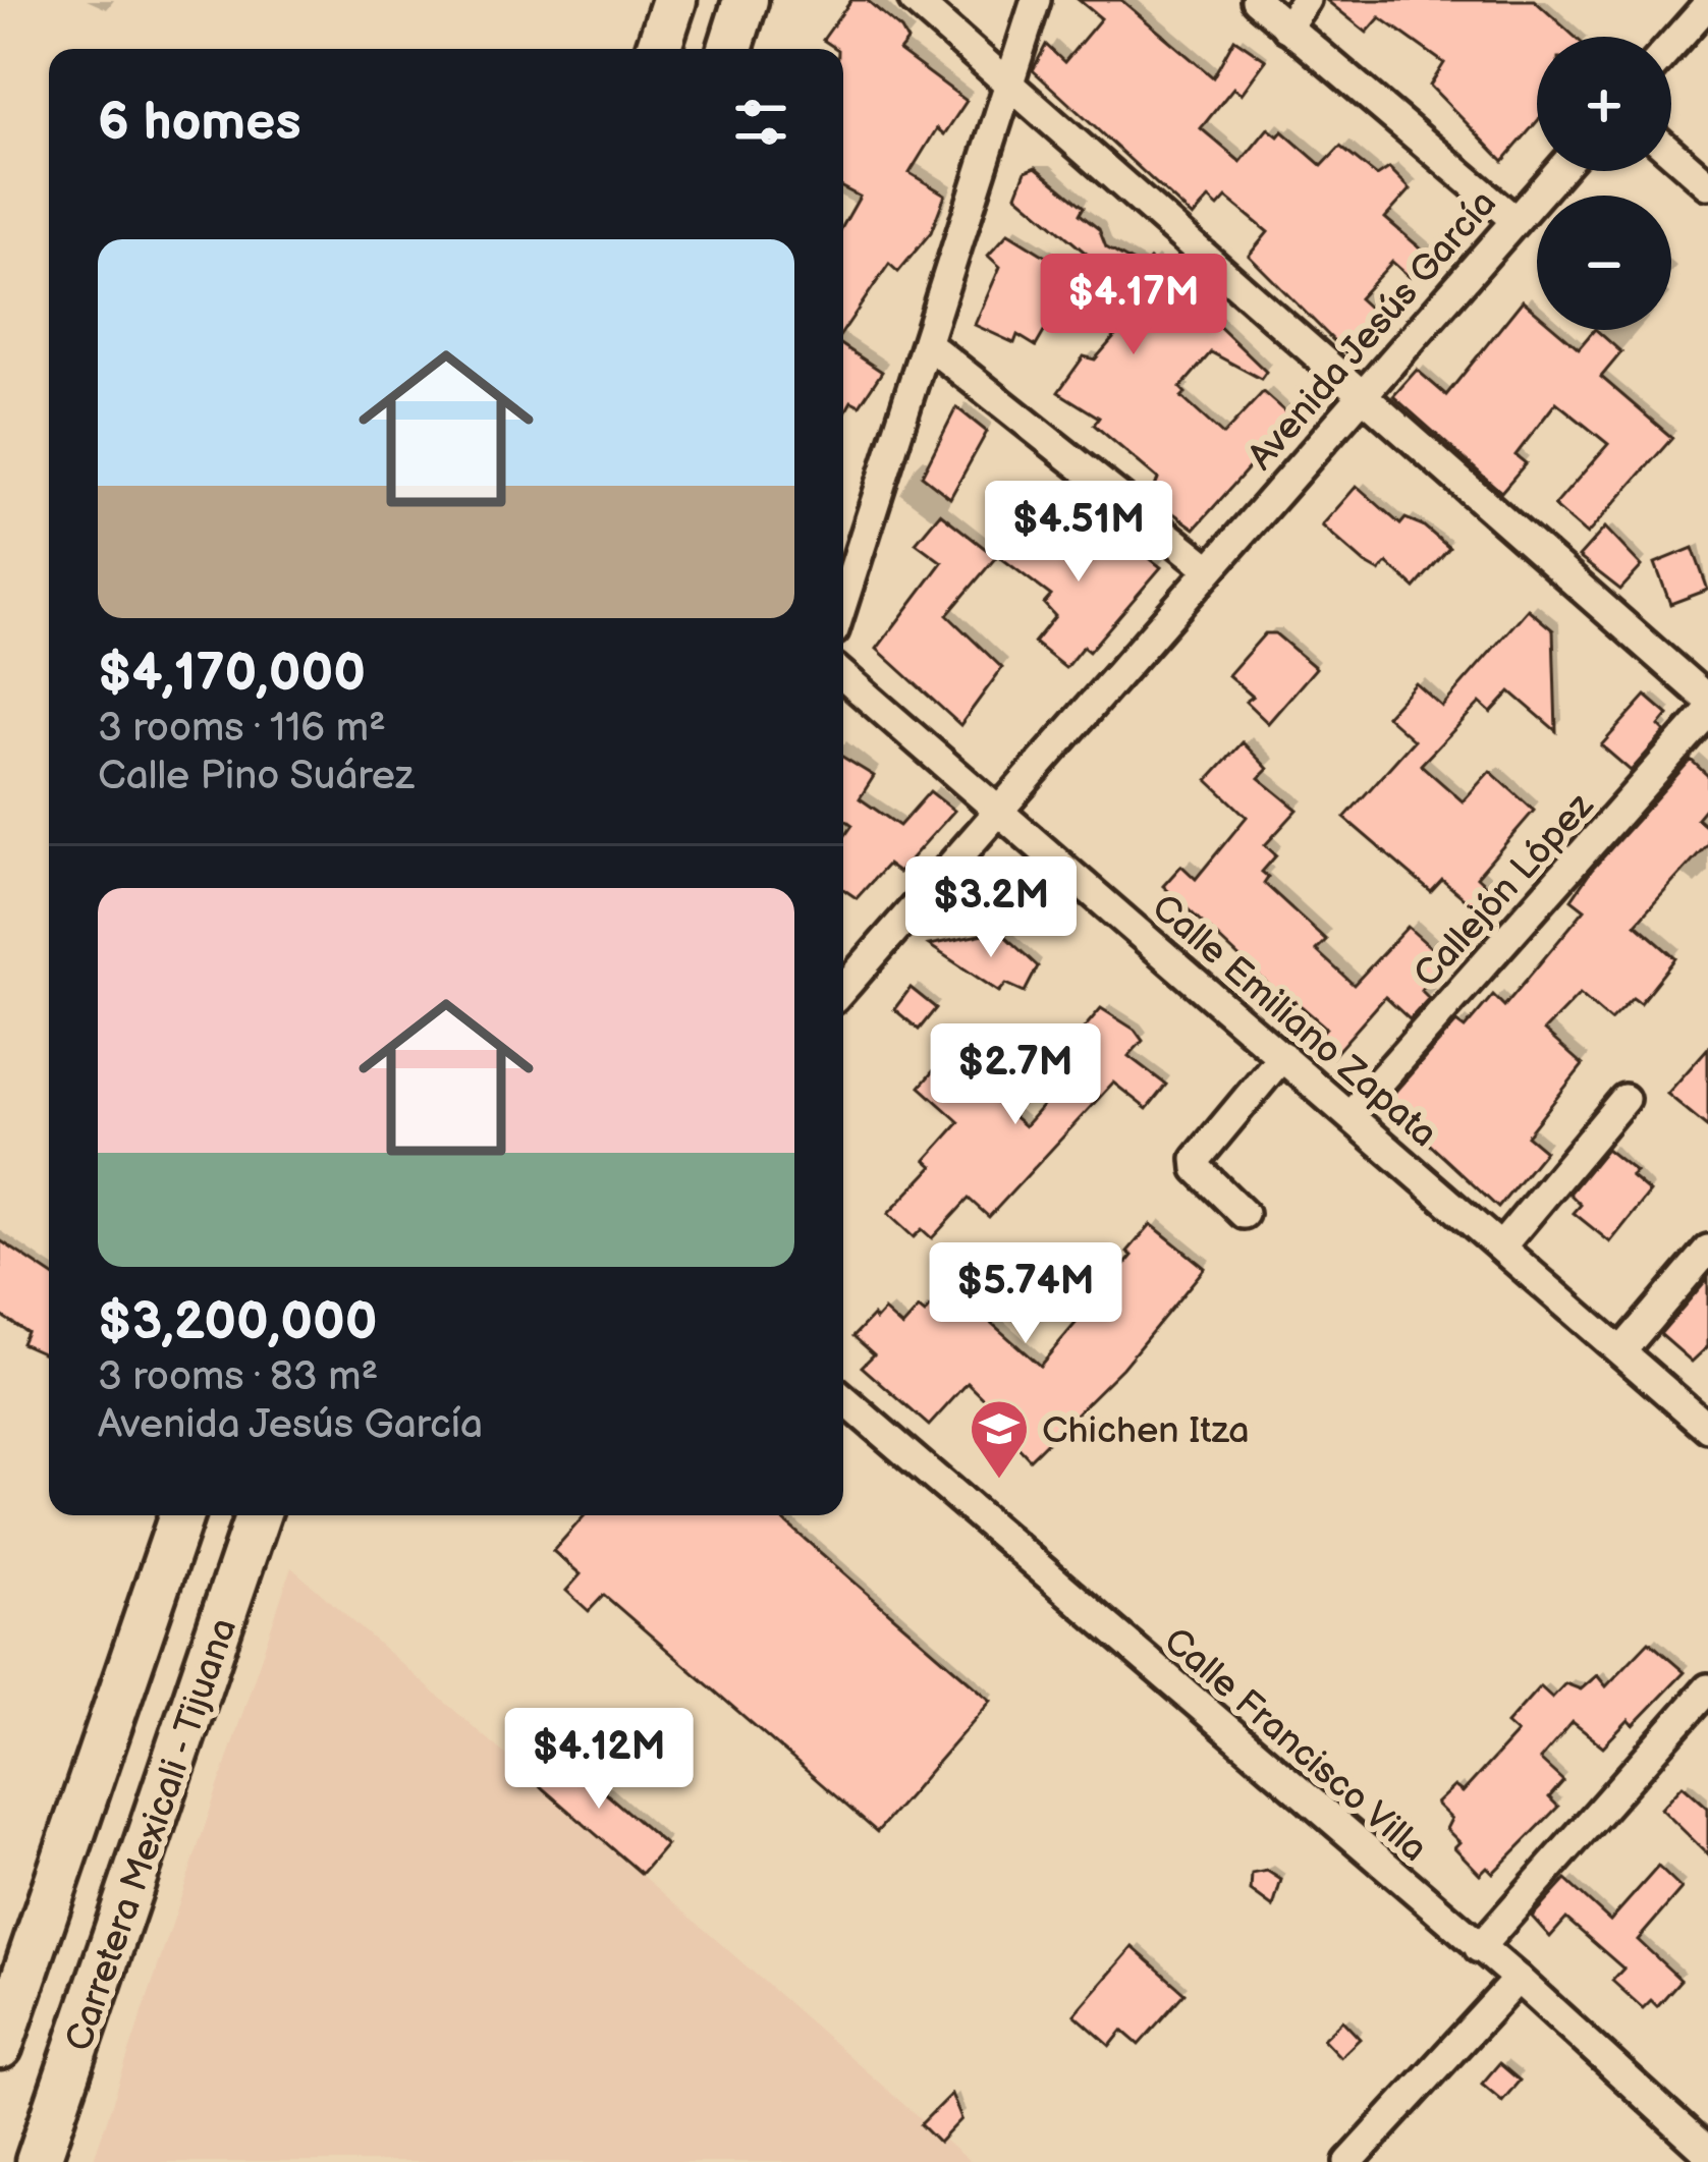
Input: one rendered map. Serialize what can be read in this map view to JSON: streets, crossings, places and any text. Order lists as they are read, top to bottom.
{
  "streets": {
    "main road": ["Carretera Mexicali - Tijuana"],
    "street": [
      "Avenida Jesús García",
      "Callejón López",
      "Calle Emiliano Zapata",
      "Calle Francisco Villa"
    ]
  },
  "crossings": [
    ["Avenida Jesús García", "Calle Emiliano Zapata"],
    ["Callejón López", "Calle Emiliano Zapata"]
  ],
  "places": {
    "school or university": ["Chichen Itza"]
  },
  "page": {
    "map_buttons": ["+", "−"],
    "heading": "6 homes",
    "list": [
      {
        "name": "$4,170,000",
        "note": "3 rooms · 116 m² · Calle Pino Suárez"
      },
      {
        "name": "$3,200,000",
        "note": "3 rooms · 83 m² · Avenida Jesús García"
      }
    ],
    "price": [
      "$4.17M",
      "$4.51M",
      "$3.2M",
      "$2.7M",
      "$5.74M",
      "$4.12M"
    ]
  }
}
